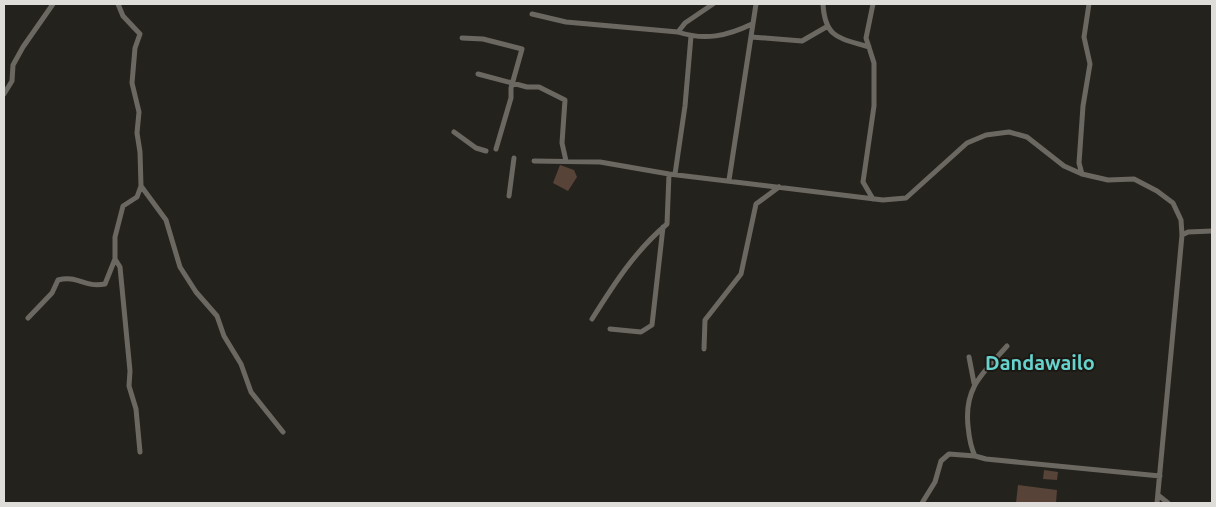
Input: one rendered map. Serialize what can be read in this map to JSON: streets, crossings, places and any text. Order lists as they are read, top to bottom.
{
  "districts": ["Dandawailo"]
}
